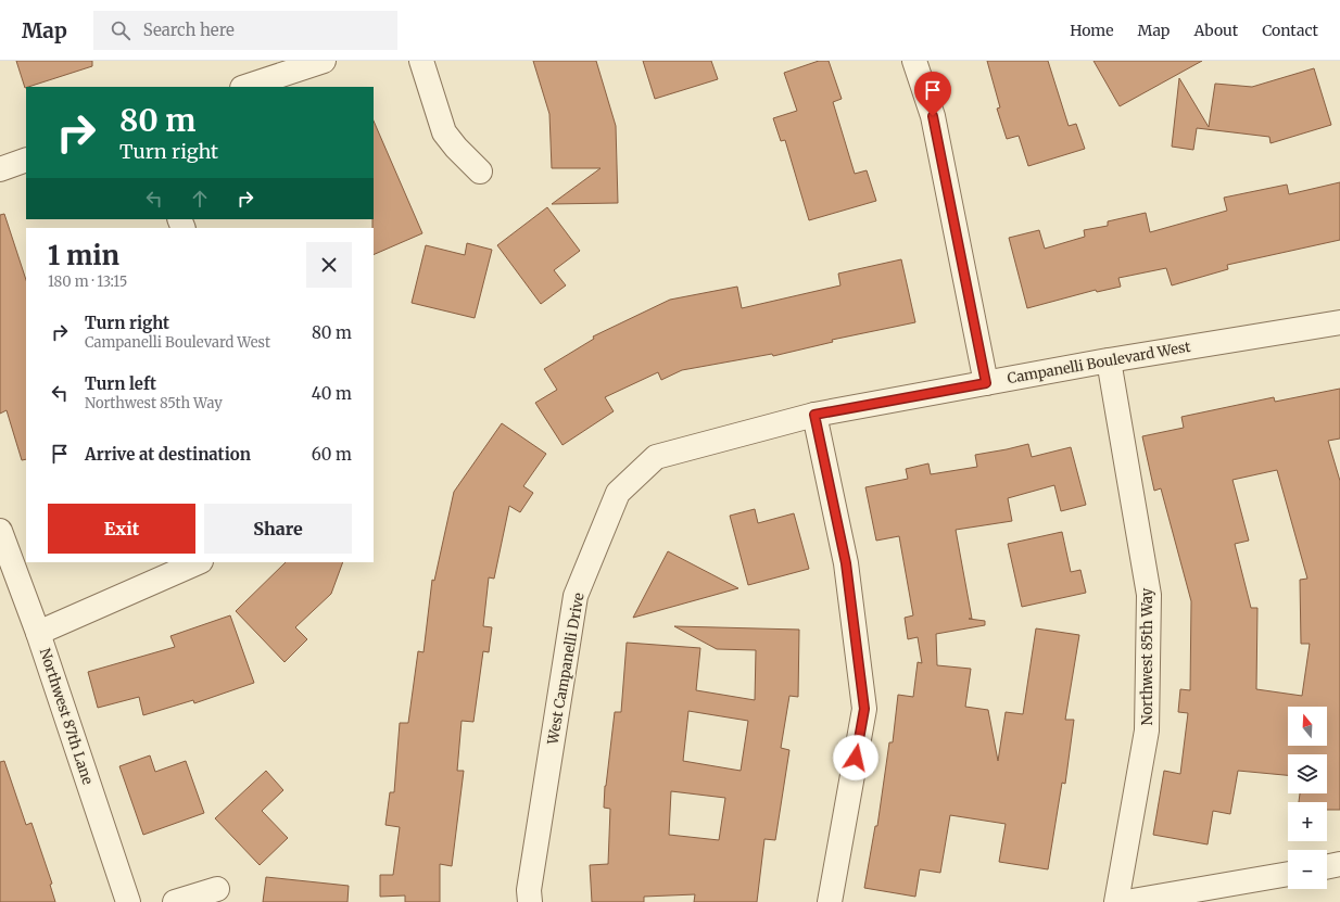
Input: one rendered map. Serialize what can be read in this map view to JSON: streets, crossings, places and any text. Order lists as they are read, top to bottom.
{
  "streets": {
    "street": [
      "Campanelli Boulevard West",
      "Northwest 85th Way",
      "West Campanelli Drive",
      "Northwest 87th Lane"
    ]
  },
  "crossings": [
    ["Campanelli Boulevard West", "Northwest 85th Way"],
    ["Campanelli Boulevard West", "West Campanelli Drive"]
  ],
  "north": "top",
  "page": {
    "header": "Map",
    "search": "Search here",
    "nav": [
      "Home",
      "Map",
      "About",
      "Contact"
    ],
    "turn": ["80 m", "Turn right"],
    "heading": ["1 min", "180 m · 13:15"],
    "list": [
      {
        "name": "Turn right",
        "note": "Campanelli Boulevard West",
        "value": "80 m"
      },
      {
        "name": "Turn left",
        "note": "Northwest 85th Way",
        "value": "40 m"
      },
      {
        "name": "Arrive at destination",
        "value": "60 m"
      }
    ],
    "buttons": ["Exit", "Share"],
    "map_buttons": ["+", "−"]
  }
}
